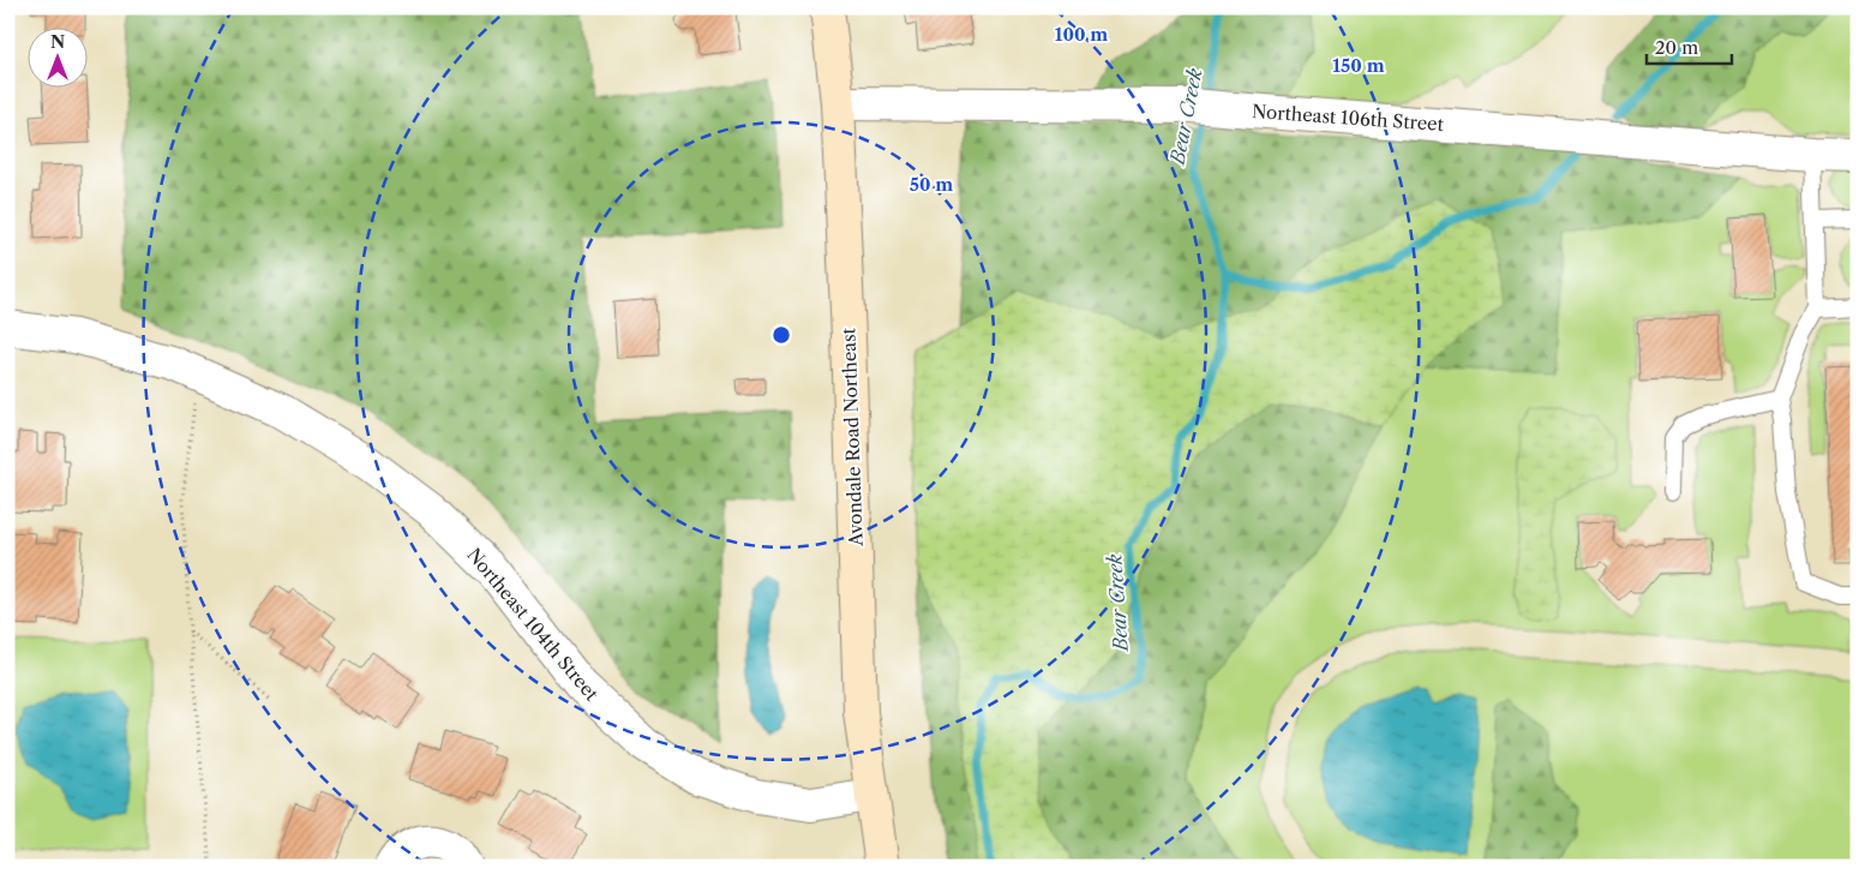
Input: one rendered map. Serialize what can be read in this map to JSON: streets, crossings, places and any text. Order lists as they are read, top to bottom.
{
  "streets": {
    "main road": ["Avondale Road Northeast"],
    "street": ["Northeast 106th Street", "Northeast 104th Street"]
  },
  "crossings": [
    ["Northeast 106th Street", "Avondale Road Northeast"],
    ["Avondale Road Northeast", "Northeast 104th Street"]
  ],
  "water": ["Bear Creek"],
  "scale_bar": "20 m",
  "north": "top",
  "rings": ["100 m", "150 m", "50 m"]
}
